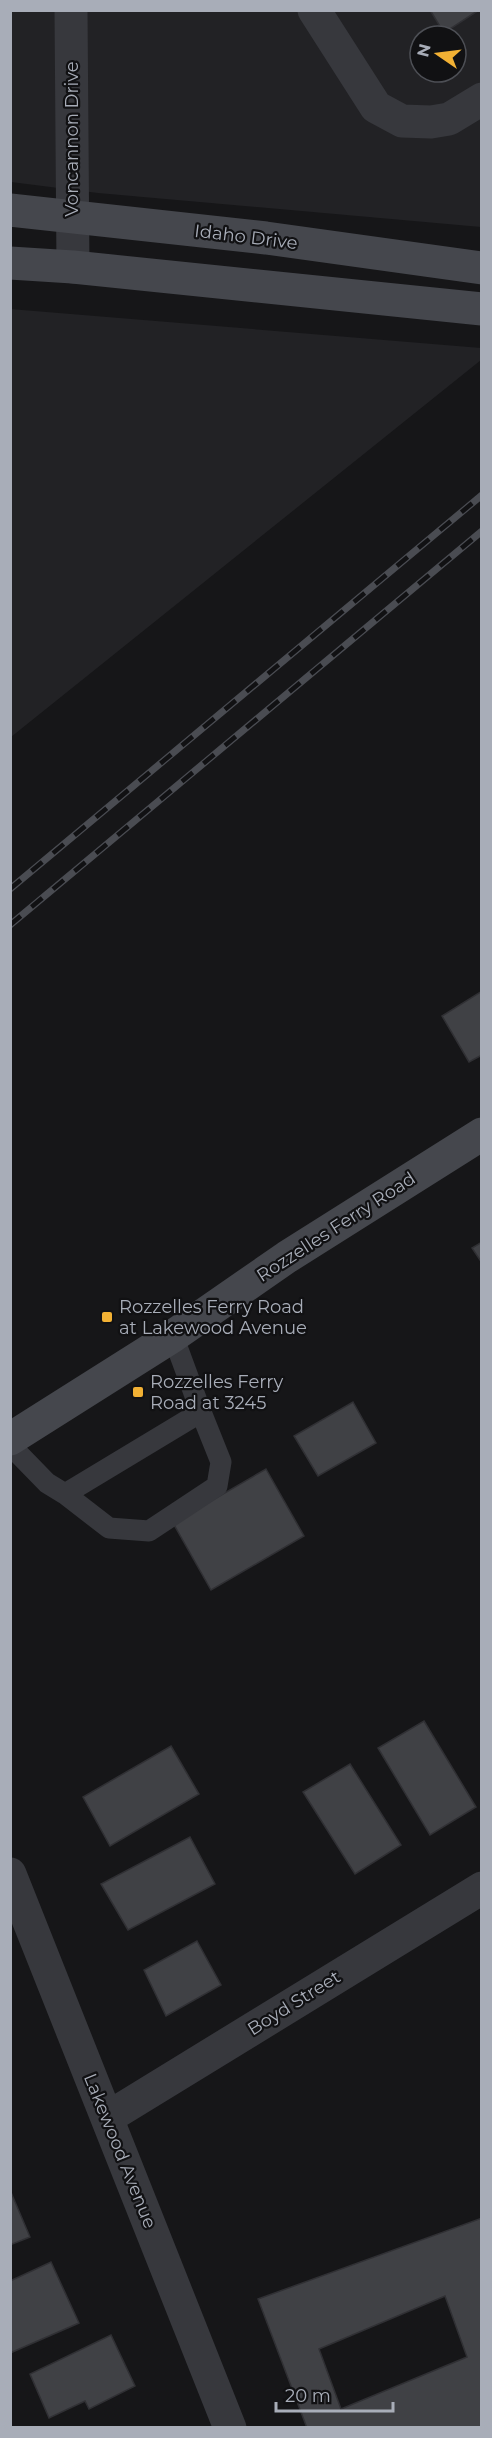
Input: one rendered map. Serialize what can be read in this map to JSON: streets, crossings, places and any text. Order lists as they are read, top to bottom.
{
  "streets": {
    "street": [
      "Voncannon Drive",
      "Idaho Drive",
      "Rozzelles Ferry Road",
      "Boyd Street",
      "Lakewood Avenue"
    ]
  },
  "crossings": [
    ["Voncannon Drive", "Idaho Drive"],
    ["Boyd Street", "Lakewood Avenue"]
  ],
  "places": {
    "transit": ["Rozzelles Ferry Road at Lakewood Avenue", "Rozzelles Ferry Road at 3245"]
  },
  "scale_bar": "20 m",
  "north": "left"
}
